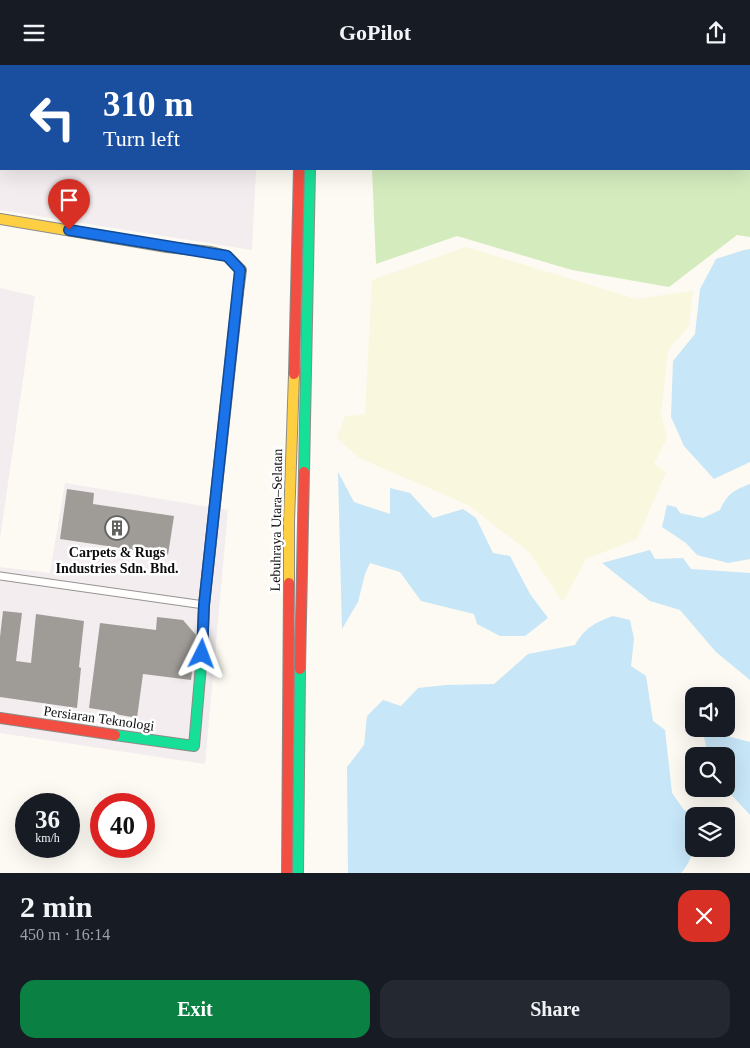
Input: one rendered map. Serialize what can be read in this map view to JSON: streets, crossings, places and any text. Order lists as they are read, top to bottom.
{
  "streets": {
    "main road": ["Lebuhraya Utara–Selatan", "Persiaran Teknologi"]
  },
  "places": {
    "building": ["Carpets & Rugs Industries Sdn. Bhd."]
  },
  "page": {
    "header": "GoPilot",
    "turn": ["310 m", "Turn left"],
    "speed": "36 km/h",
    "limit": "40",
    "heading": ["2 min", "450 m · 16:14"],
    "buttons": ["Exit", "Share"]
  }
}
